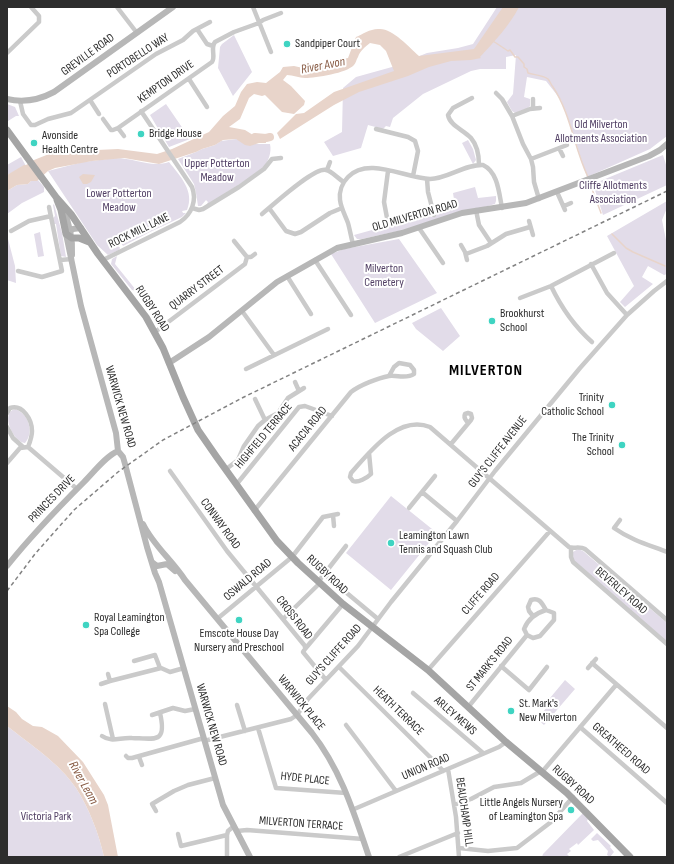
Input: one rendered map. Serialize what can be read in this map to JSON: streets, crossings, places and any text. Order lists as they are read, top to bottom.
{
  "streets": {
    "main road": ["RUGBY ROAD", "WARWICK NEW ROAD"],
    "street": [
      "GREVILLE ROAD",
      "PORTOBELLO WAY",
      "KEMPTON DRIVE",
      "OLD MILVERTON ROAD",
      "ROCK MILL LANE",
      "QUARRY STREET",
      "ACACIA ROAD",
      "HIGHFIELD TERRACE",
      "GUY'S CLIFFE AVENUE",
      "PRINCES DRIVE",
      "CONWAY ROAD",
      "OSWALD ROAD",
      "BEVERLEY ROAD",
      "CLIFFE ROAD",
      "CROSS ROAD",
      "GUY'S CLIFFE ROAD",
      "ST MARK'S ROAD",
      "WARWICK PLACE",
      "HEATH TERRACE",
      "ARLEY MEWS",
      "GREATHEED ROAD",
      "UNION ROAD",
      "HYDE PLACE",
      "BEAUCHAMP HILL",
      "MILVERTON TERRACE"
    ]
  },
  "crossings": [
    ["GREVILLE ROAD", "PORTOBELLO WAY"],
    ["OLD MILVERTON ROAD", "RUGBY ROAD"],
    ["ROCK MILL LANE", "RUGBY ROAD"],
    ["QUARRY STREET", "RUGBY ROAD"],
    ["RUGBY ROAD", "WARWICK NEW ROAD"],
    ["RUGBY ROAD", "ACACIA ROAD"],
    ["RUGBY ROAD", "HIGHFIELD TERRACE"],
    ["RUGBY ROAD", "GUY'S CLIFFE AVENUE"],
    ["RUGBY ROAD", "OSWALD ROAD"],
    ["RUGBY ROAD", "CLIFFE ROAD"],
    ["RUGBY ROAD", "GUY'S CLIFFE ROAD"],
    ["RUGBY ROAD", "ST MARK'S ROAD"],
    ["RUGBY ROAD", "UNION ROAD"],
    ["WARWICK NEW ROAD", "PRINCES DRIVE"],
    ["WARWICK NEW ROAD", "WARWICK PLACE"],
    ["WARWICK NEW ROAD", "MILVERTON TERRACE"],
    ["ACACIA ROAD", "HIGHFIELD TERRACE"],
    ["GUY'S CLIFFE AVENUE", "BEVERLEY ROAD"],
    ["GUY'S CLIFFE AVENUE", "GUY'S CLIFFE ROAD"],
    ["CONWAY ROAD", "OSWALD ROAD"],
    ["CONWAY ROAD", "CROSS ROAD"],
    ["OSWALD ROAD", "CROSS ROAD"],
    ["OSWALD ROAD", "WARWICK PLACE"],
    ["BEVERLEY ROAD", "CLIFFE ROAD"],
    ["CROSS ROAD", "GUY'S CLIFFE ROAD"],
    ["GUY'S CLIFFE ROAD", "WARWICK PLACE"],
    ["GUY'S CLIFFE ROAD", "HEATH TERRACE"],
    ["WARWICK PLACE", "UNION ROAD"],
    ["WARWICK PLACE", "HYDE PLACE"],
    ["WARWICK PLACE", "MILVERTON TERRACE"],
    ["HEATH TERRACE", "UNION ROAD"],
    ["HEATH TERRACE", "BEAUCHAMP HILL"],
    ["ARLEY MEWS", "UNION ROAD"],
    ["UNION ROAD", "BEAUCHAMP HILL"]
  ],
  "districts": ["MILVERTON"],
  "water": ["River Avon", "River Leam"],
  "parks": [
    "Old Milverton Allotments Association",
    "Upper Potterton Meadow",
    "Cliffe Allotments Association",
    "Lower Potterton Meadow",
    "Milverton Cemetery",
    "Victoria Park"
  ],
  "places": [
    "Sandpiper Court",
    "Bridge House",
    "Avonside Health Centre",
    "Brookhurst School",
    "Trinity Catholic School",
    "The Trinity School",
    "Leamington Lawn Tennis and Squash Club",
    "Emscote House Day Nursery and Preschool",
    "Royal Leamington Spa College",
    "St. Mark's New Milverton",
    "Little Angels Nursery of Leamington Spa"
  ]
}
